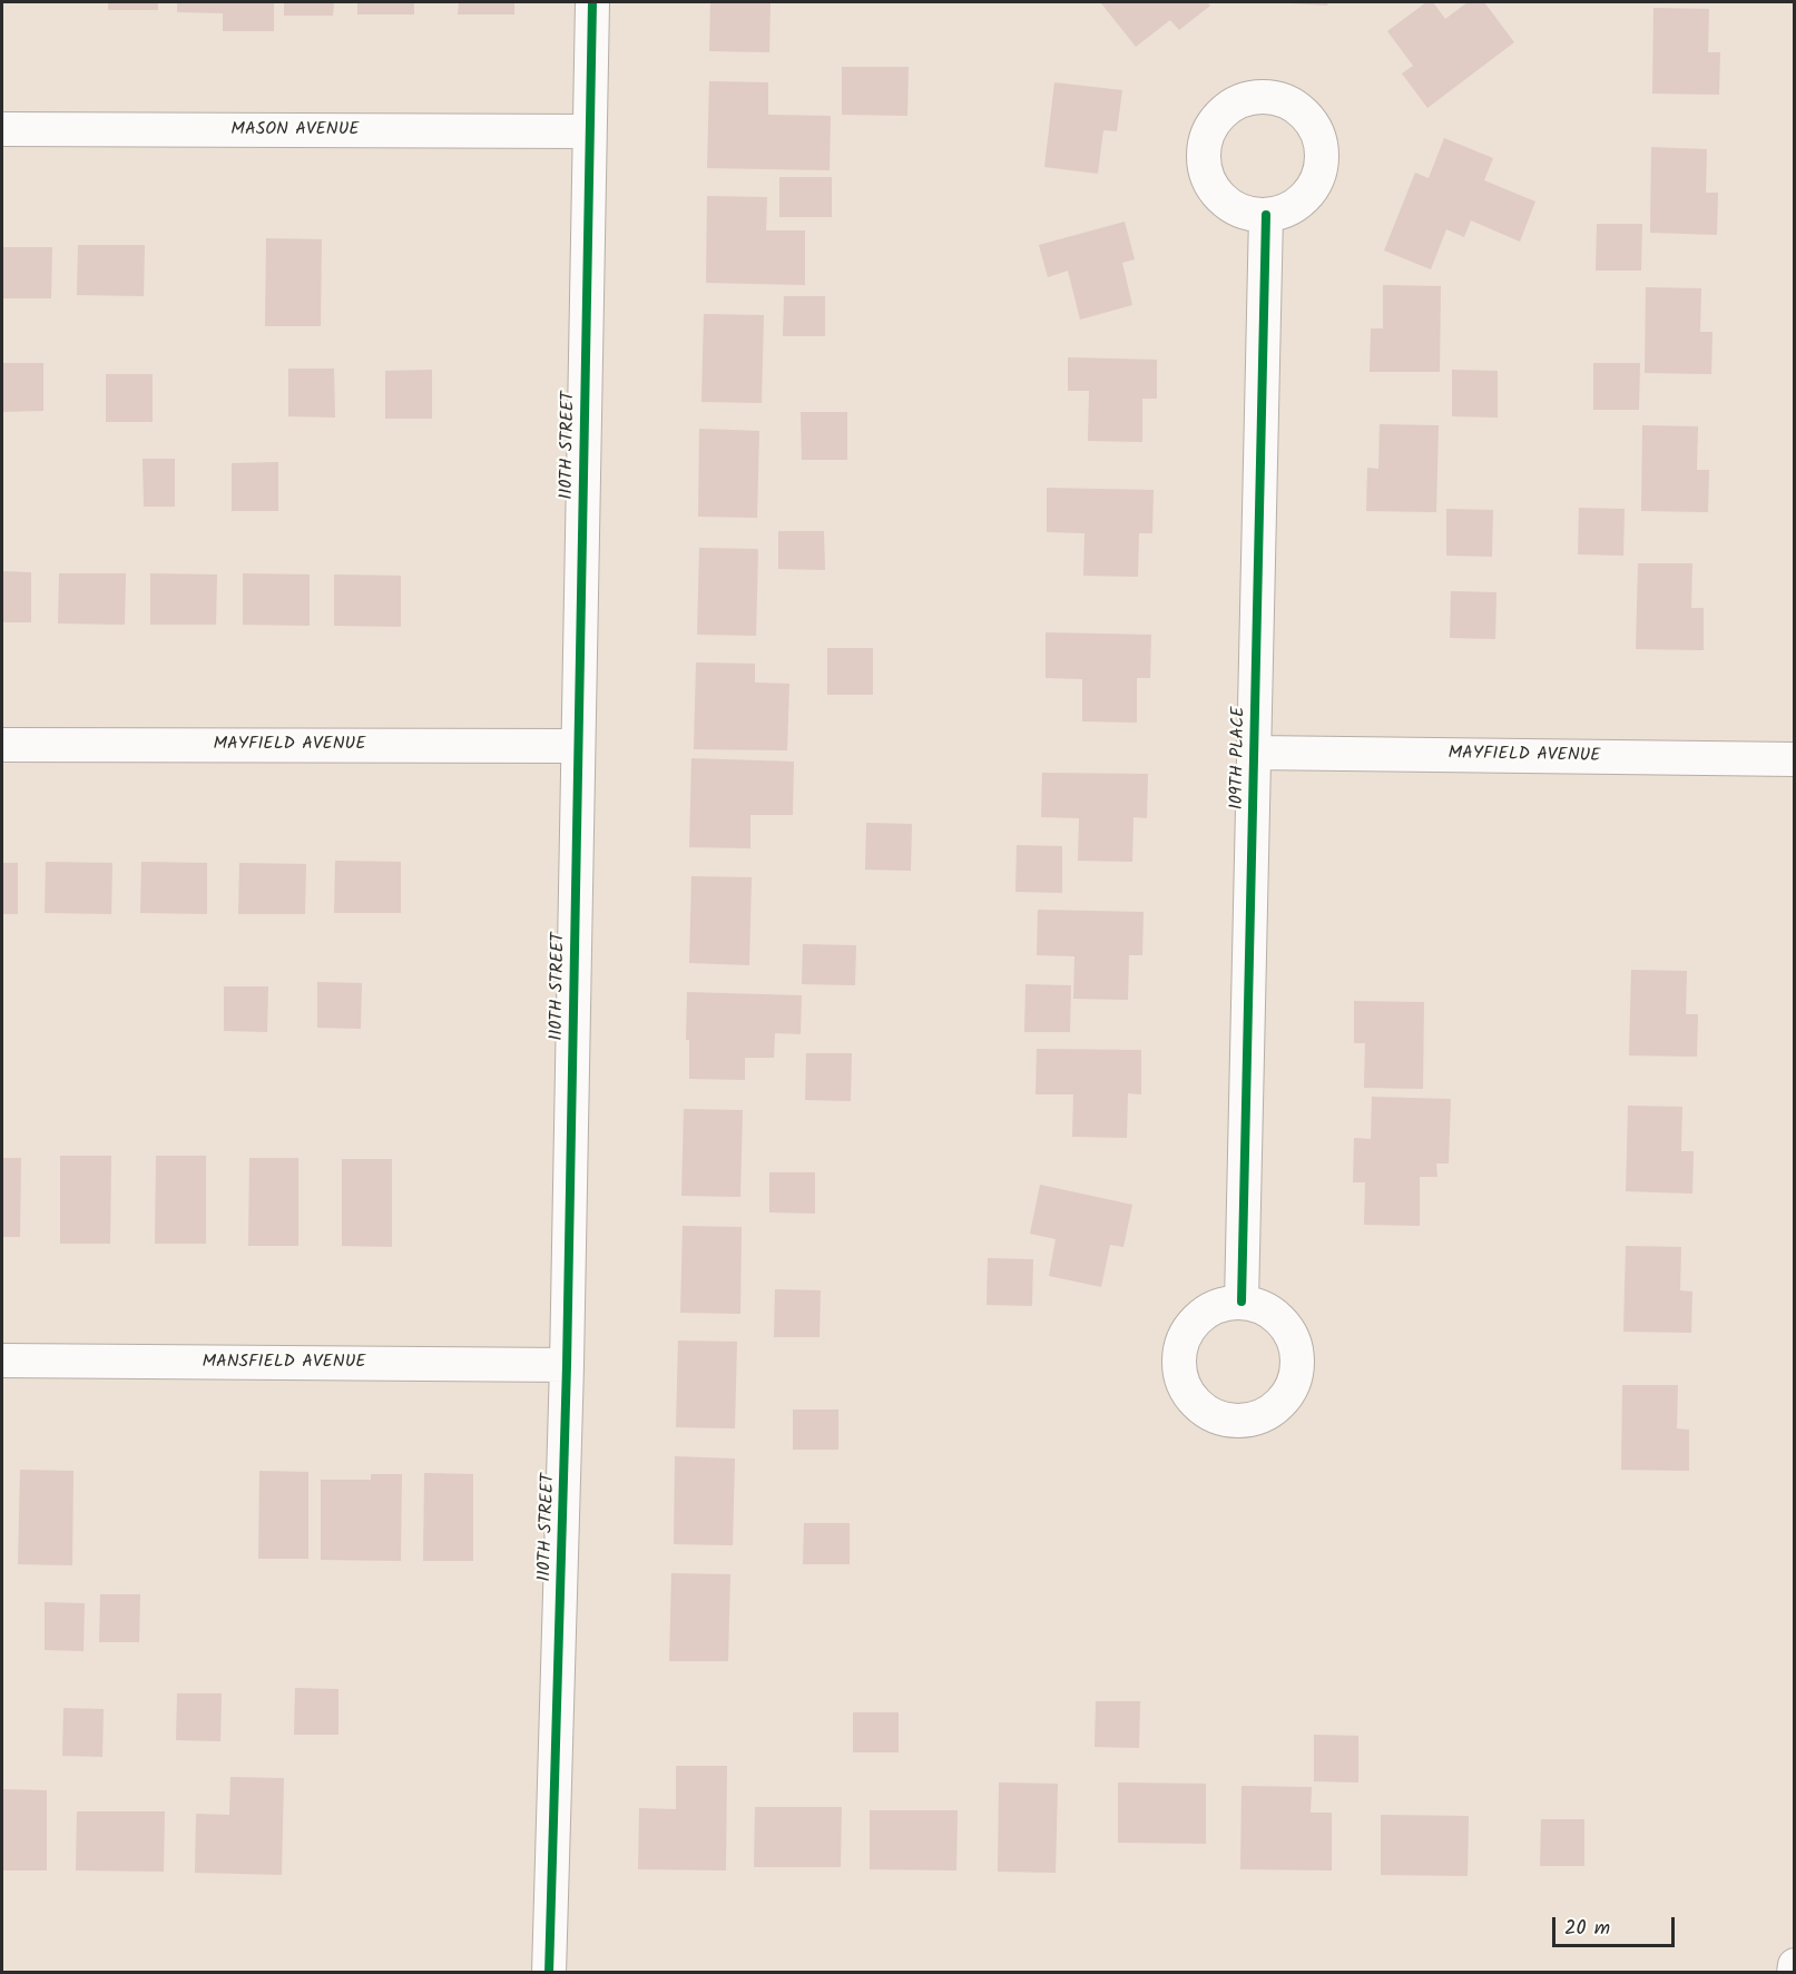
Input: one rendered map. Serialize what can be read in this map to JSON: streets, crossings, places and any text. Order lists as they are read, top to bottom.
{
  "streets": {
    "street": [
      "MASON AVENUE",
      "110TH STREET",
      "MAYFIELD AVENUE",
      "109TH PLACE",
      "MANSFIELD AVENUE"
    ]
  },
  "crossings": [
    ["MASON AVENUE", "110TH STREET"],
    ["110TH STREET", "MAYFIELD AVENUE"],
    ["110TH STREET", "MANSFIELD AVENUE"],
    ["MAYFIELD AVENUE", "109TH PLACE"]
  ],
  "scale_bar": "20 m"
}
